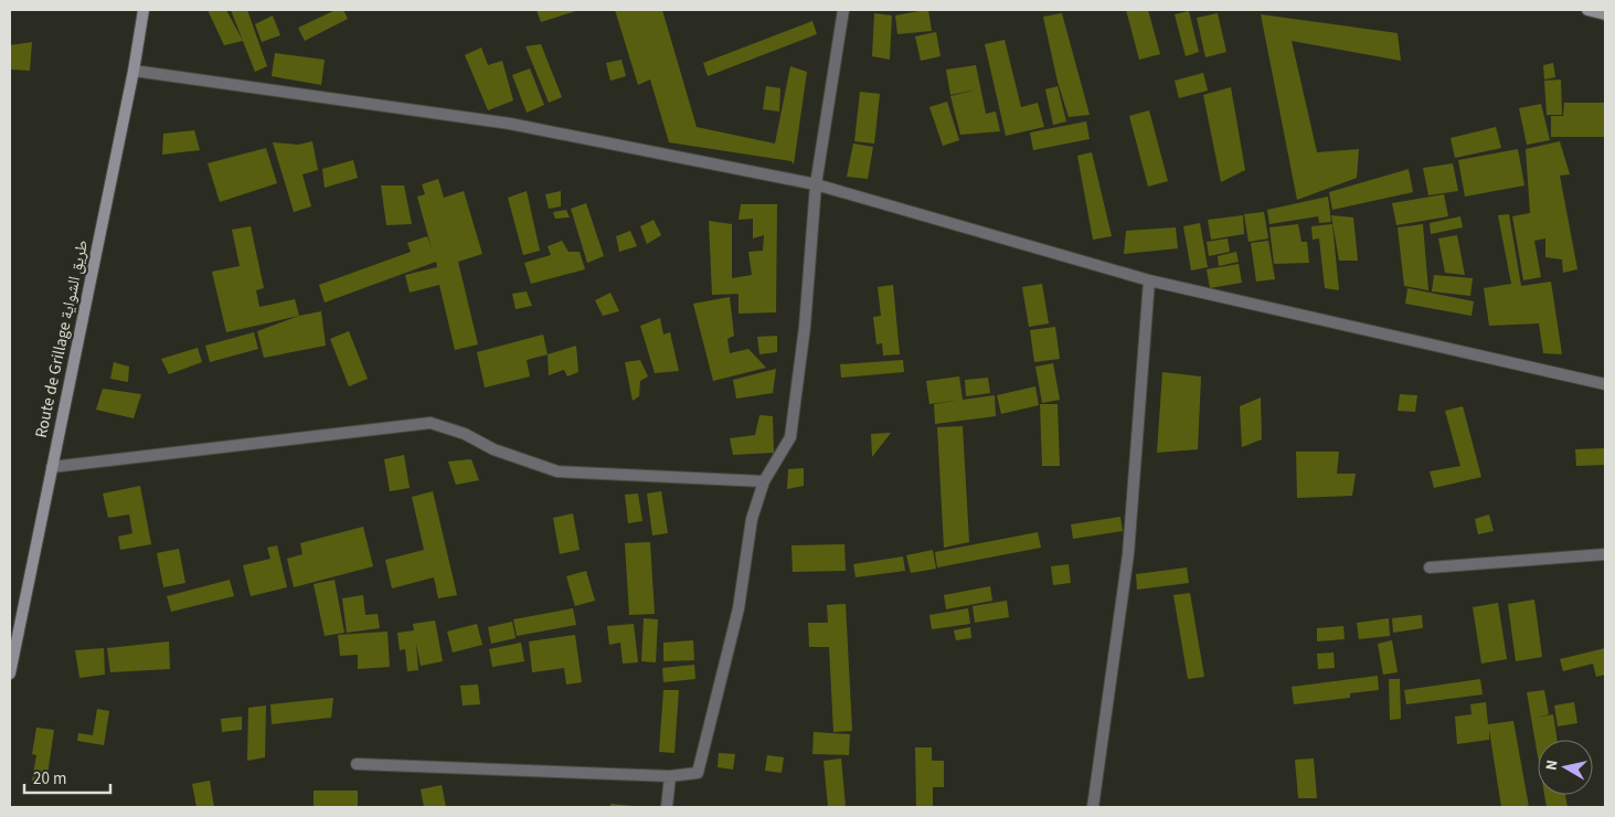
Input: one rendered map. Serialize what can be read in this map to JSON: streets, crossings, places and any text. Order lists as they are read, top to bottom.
{
  "streets": {
    "street": ["Route de Grillage طريق الشواية"]
  },
  "scale_bar": "20 m",
  "north": "left"
}
